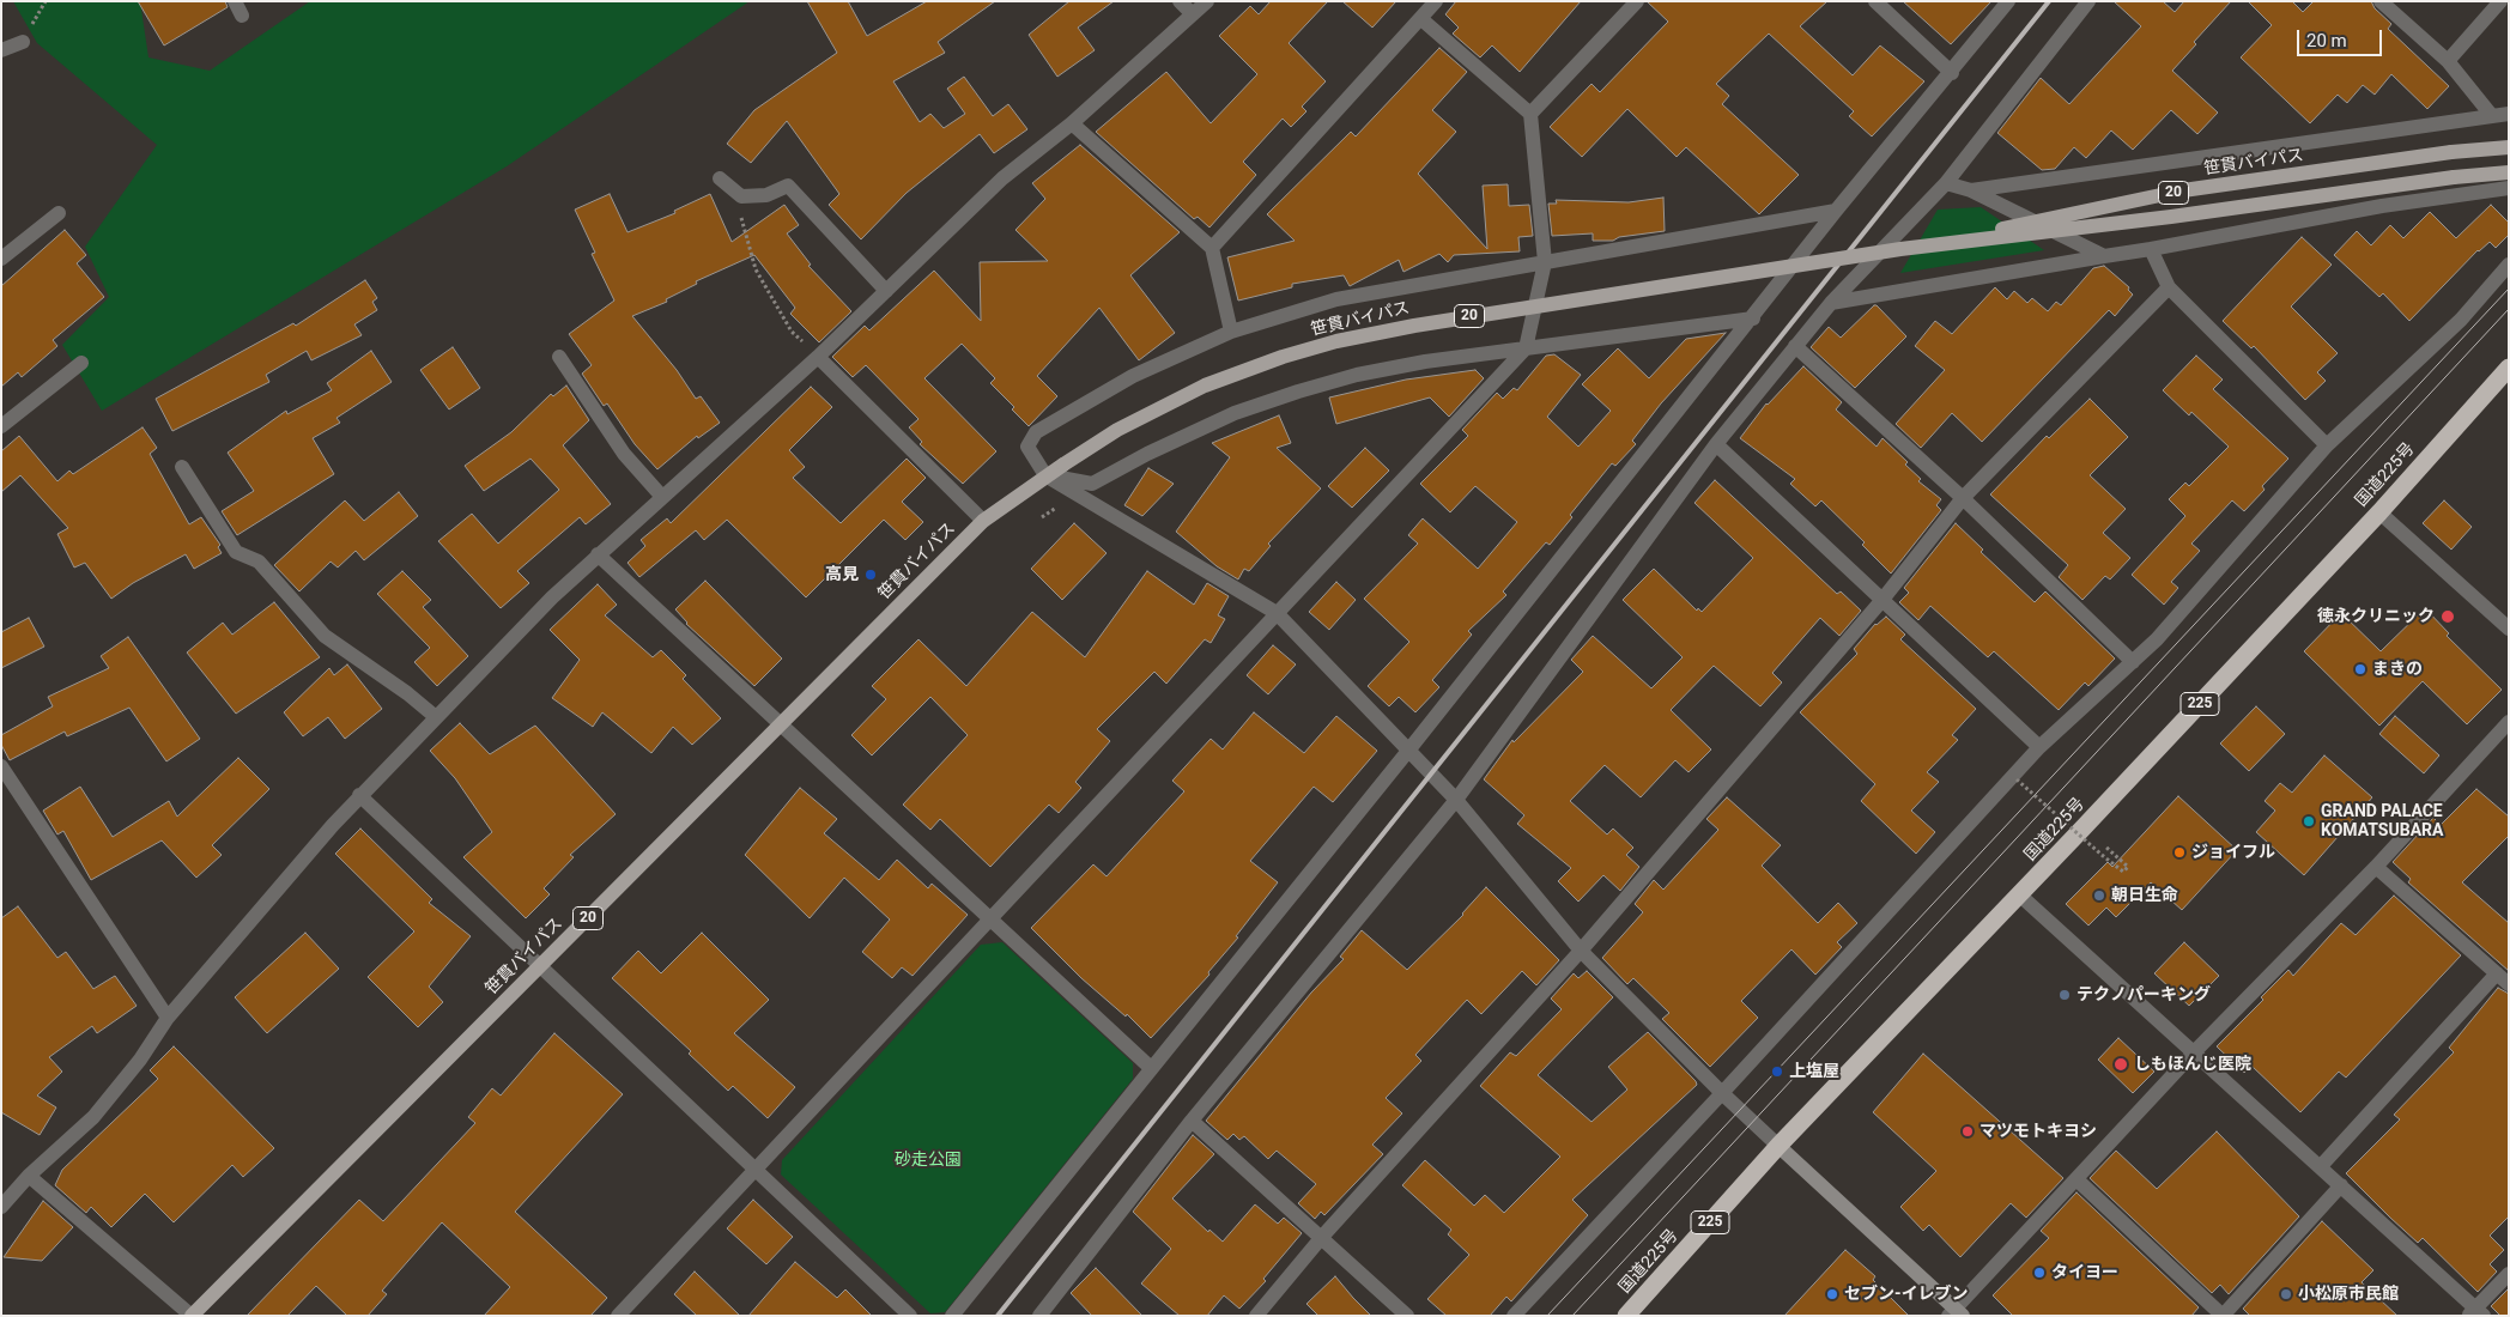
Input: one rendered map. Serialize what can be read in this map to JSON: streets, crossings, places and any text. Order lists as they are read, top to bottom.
{
  "streets": {
    "highway": ["国道225号", "225"],
    "main road": ["笹貫バイパス", "20"]
  },
  "parks": ["砂走公園"],
  "places": [
    "高見",
    "徳永クリニック",
    "まきの",
    "GRAND PALACE KOMATSUBARA",
    "ジョイフル",
    "朝日生命",
    "テクノパーキング",
    "しもほんじ医院",
    "上塩屋",
    "マツモトキヨシ",
    "タイヨー",
    "セブン-イレブン",
    "小松原市民館"
  ],
  "scale_bar": "20 m"
}
